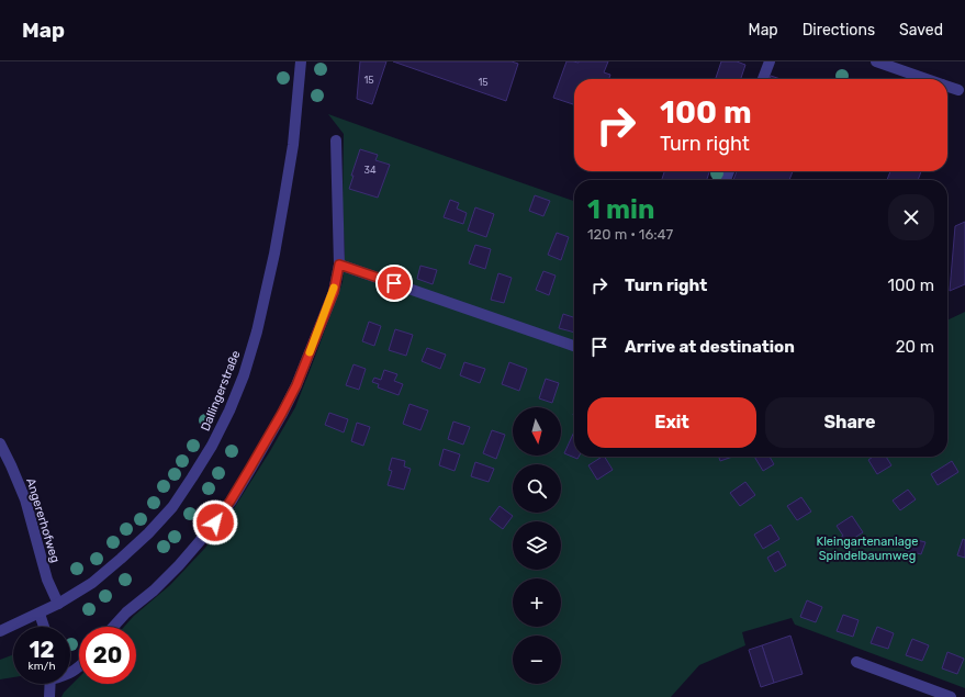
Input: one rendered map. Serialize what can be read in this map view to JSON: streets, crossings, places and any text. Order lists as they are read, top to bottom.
{
  "streets": {
    "street": ["Dallingerstraße", "Angererhofweg"]
  },
  "crossings": [
    ["Dallingerstraße", "Angererhofweg"]
  ],
  "parks": ["Kleingartenanlage Spindelbaumweg"],
  "house_numbers": ["15", "15", "34"],
  "north": "bottom",
  "page": {
    "header": "Map",
    "nav": ["Map", "Directions", "Saved"],
    "turn": ["100 m", "Turn right"],
    "heading": ["1 min", "120 m · 16:47"],
    "list": [
      {
        "name": "Turn right",
        "value": "100 m"
      },
      {
        "name": "Arrive at destination",
        "value": "20 m"
      }
    ],
    "buttons": ["Exit", "Share"],
    "map_buttons": ["+", "−"],
    "speed": "12 km/h",
    "limit": "20"
  }
}
